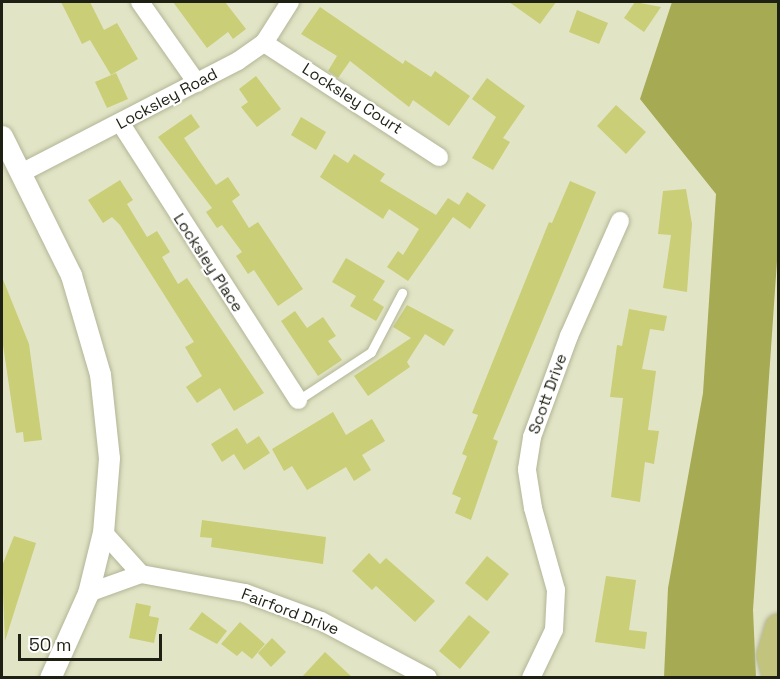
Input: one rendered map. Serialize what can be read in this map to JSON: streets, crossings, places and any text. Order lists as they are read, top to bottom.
{
  "streets": {
    "street": [
      "Locksley Road",
      "Locksley Court",
      "Locksley Place",
      "Scott Drive",
      "Fairford Drive"
    ]
  },
  "crossings": [
    ["Locksley Road", "Locksley Court"],
    ["Locksley Road", "Locksley Place"]
  ],
  "scale_bar": "50 m"
}
